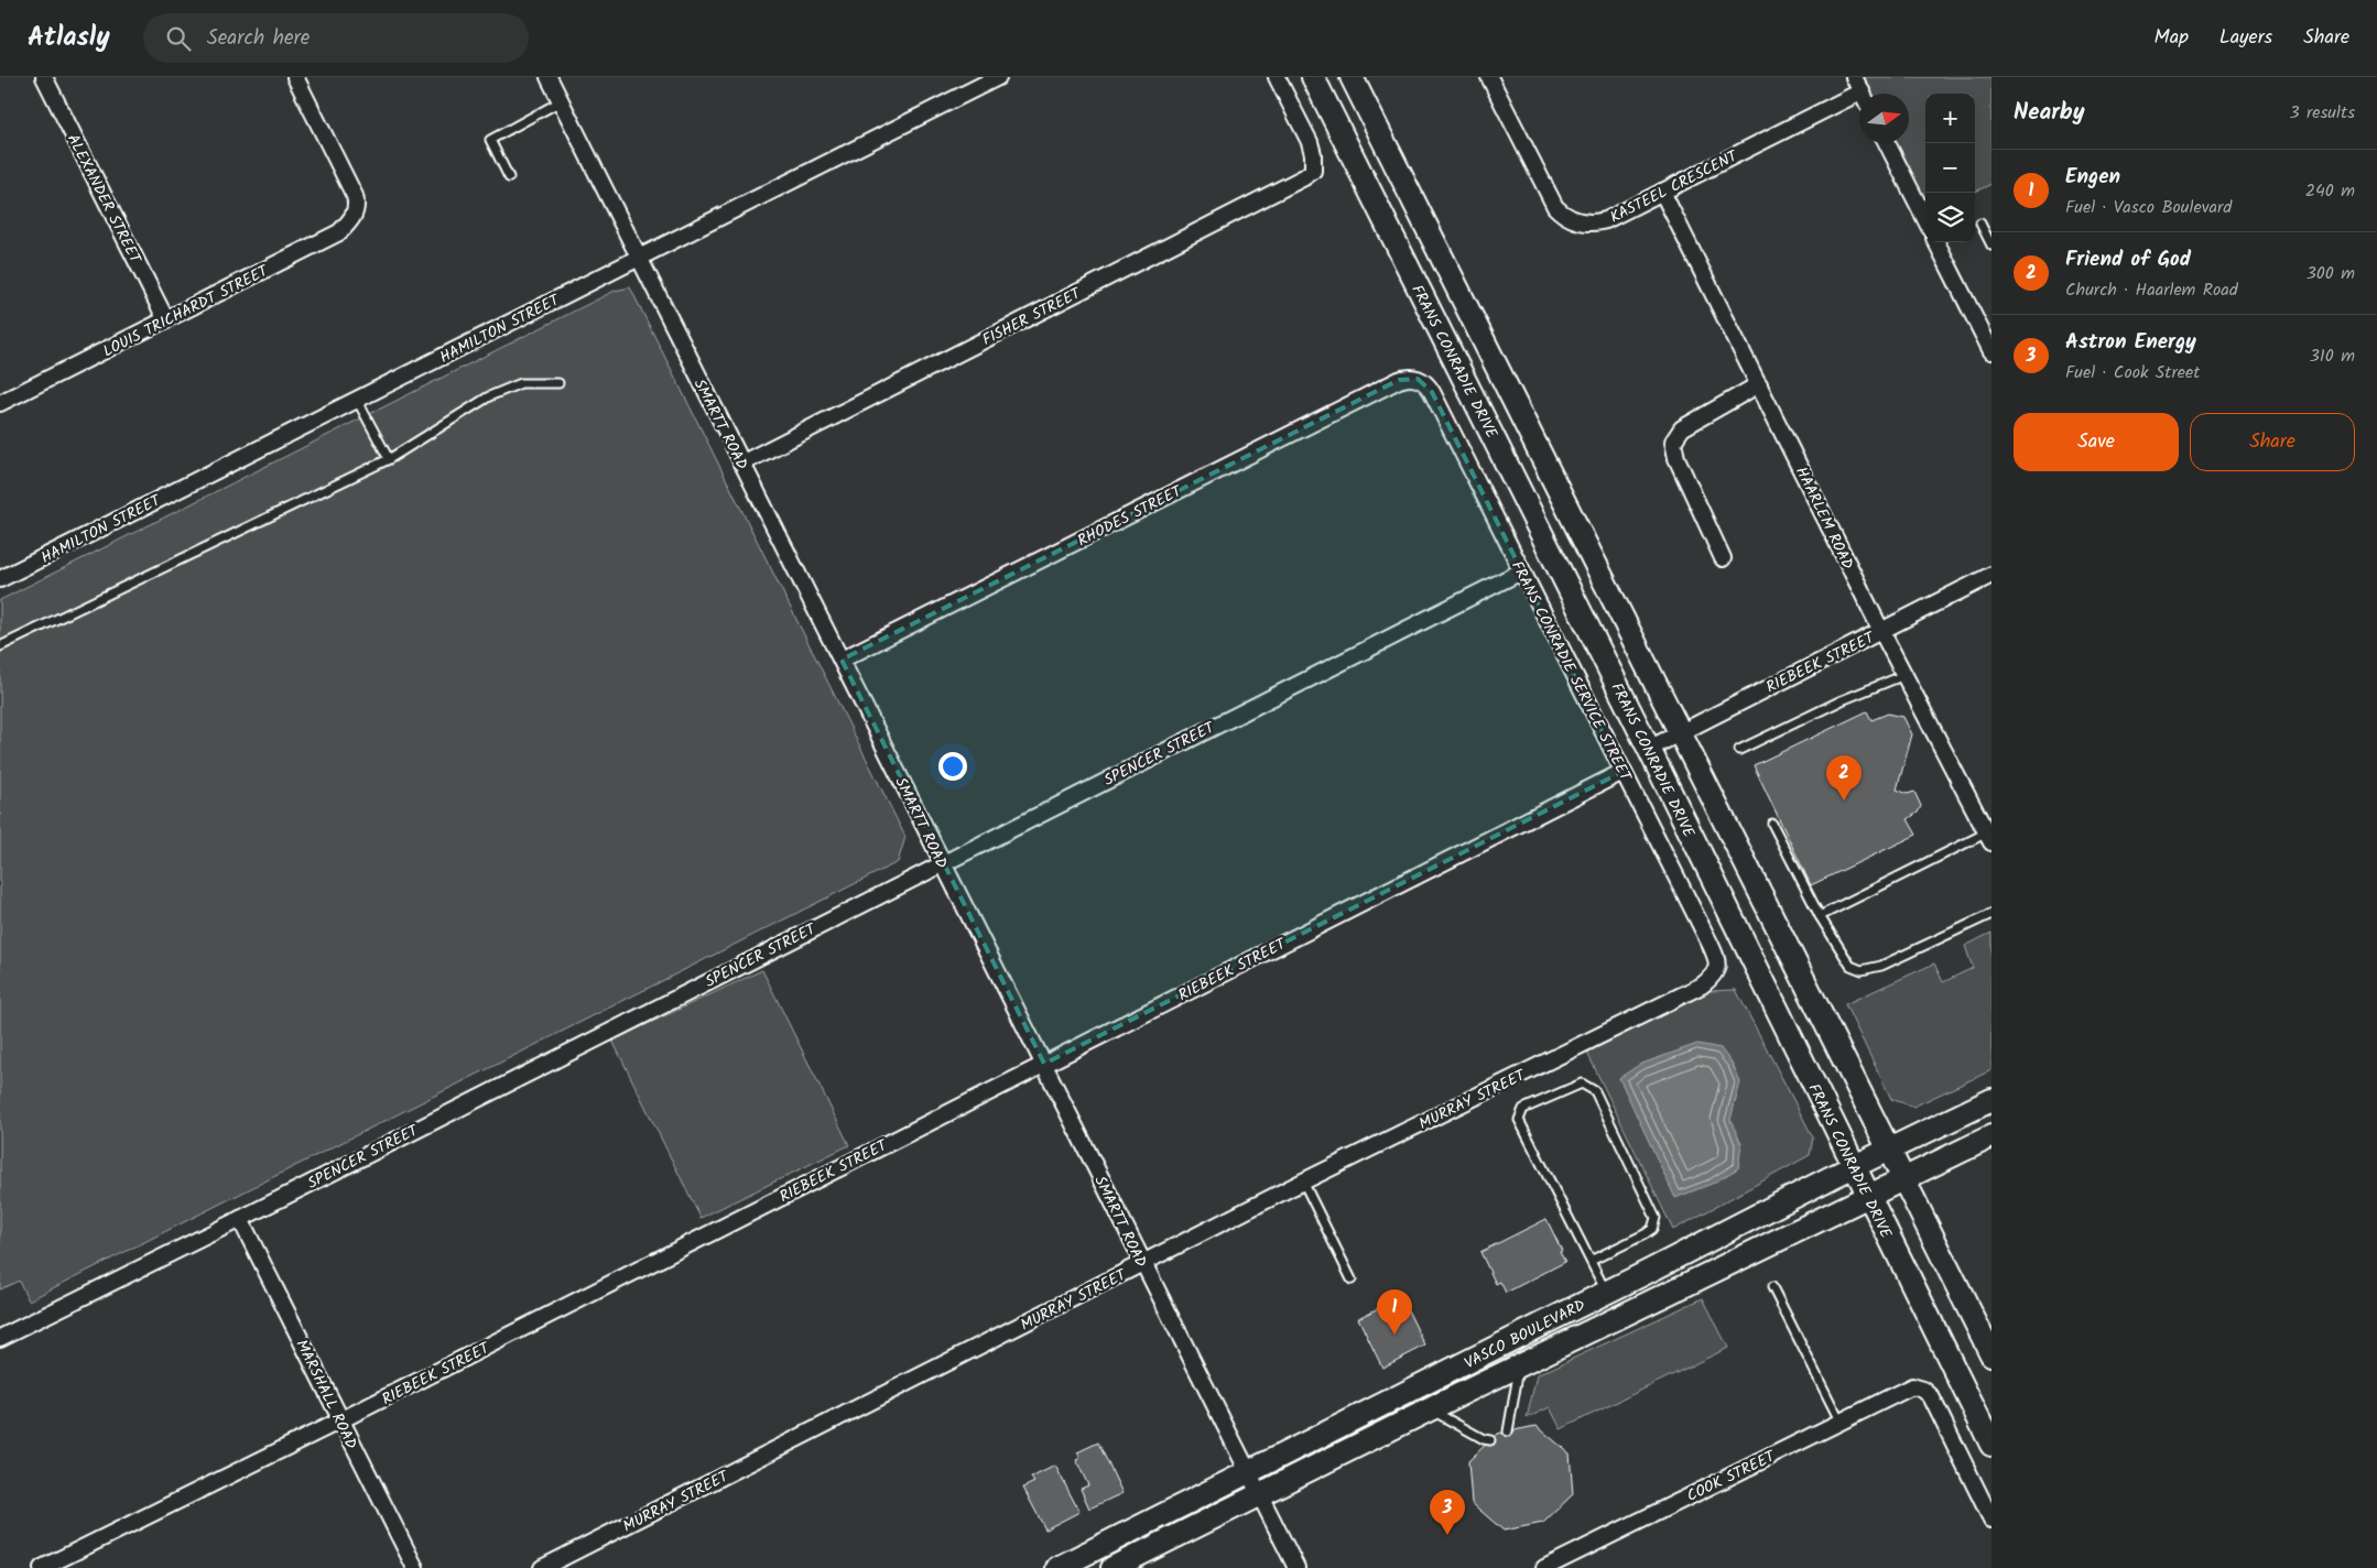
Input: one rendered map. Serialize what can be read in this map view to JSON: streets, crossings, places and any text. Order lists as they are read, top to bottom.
{
  "streets": {
    "main road": ["FRANS CONRADIE DRIVE", "VASCO BOULEVARD"],
    "street": [
      "KASTEEL CRESCENT",
      "ALEXANDER STREET",
      "LOUIS TRICHARDT STREET",
      "FISHER STREET",
      "HAMILTON STREET",
      "SMARTT ROAD",
      "RHODES STREET",
      "HAARLEM ROAD",
      "RIEBEEK STREET",
      "FRANS CONRADIE SERVICE STREET",
      "SPENCER STREET",
      "MURRAY STREET",
      "MARSHALL ROAD",
      "COOK STREET"
    ]
  },
  "crossings": [
    ["KASTEEL CRESCENT", "HAARLEM ROAD"],
    ["ALEXANDER STREET", "LOUIS TRICHARDT STREET"],
    ["FISHER STREET", "SMARTT ROAD"],
    ["HAMILTON STREET", "SMARTT ROAD"],
    ["FRANS CONRADIE DRIVE", "RIEBEEK STREET"],
    ["FRANS CONRADIE DRIVE", "VASCO BOULEVARD"],
    ["SMARTT ROAD", "RHODES STREET"],
    ["SMARTT ROAD", "RIEBEEK STREET"],
    ["SMARTT ROAD", "SPENCER STREET"],
    ["SMARTT ROAD", "MURRAY STREET"],
    ["SMARTT ROAD", "VASCO BOULEVARD"],
    ["RHODES STREET", "FRANS CONRADIE SERVICE STREET"],
    ["HAARLEM ROAD", "RIEBEEK STREET"],
    ["RIEBEEK STREET", "FRANS CONRADIE SERVICE STREET"],
    ["RIEBEEK STREET", "MARSHALL ROAD"],
    ["FRANS CONRADIE SERVICE STREET", "SPENCER STREET"],
    ["FRANS CONRADIE SERVICE STREET", "MURRAY STREET"],
    ["SPENCER STREET", "MARSHALL ROAD"]
  ],
  "north": "right",
  "page": {
    "header": "Atlasly",
    "search": "Search here",
    "nav": ["Map", "Layers", "Share"],
    "heading": ["Nearby", "3 results"],
    "map_buttons": ["+", "−"],
    "list": [
      {
        "mark": "1",
        "name": "Engen",
        "note": "Fuel · Vasco Boulevard",
        "value": "240 m"
      },
      {
        "mark": "2",
        "name": "Friend of God",
        "note": "Church · Haarlem Road",
        "value": "300 m"
      },
      {
        "mark": "3",
        "name": "Astron Energy",
        "note": "Fuel · Cook Street",
        "value": "310 m"
      }
    ],
    "buttons": ["Save", "Share"],
    "pins": ["2", "1", "3"]
  }
}
